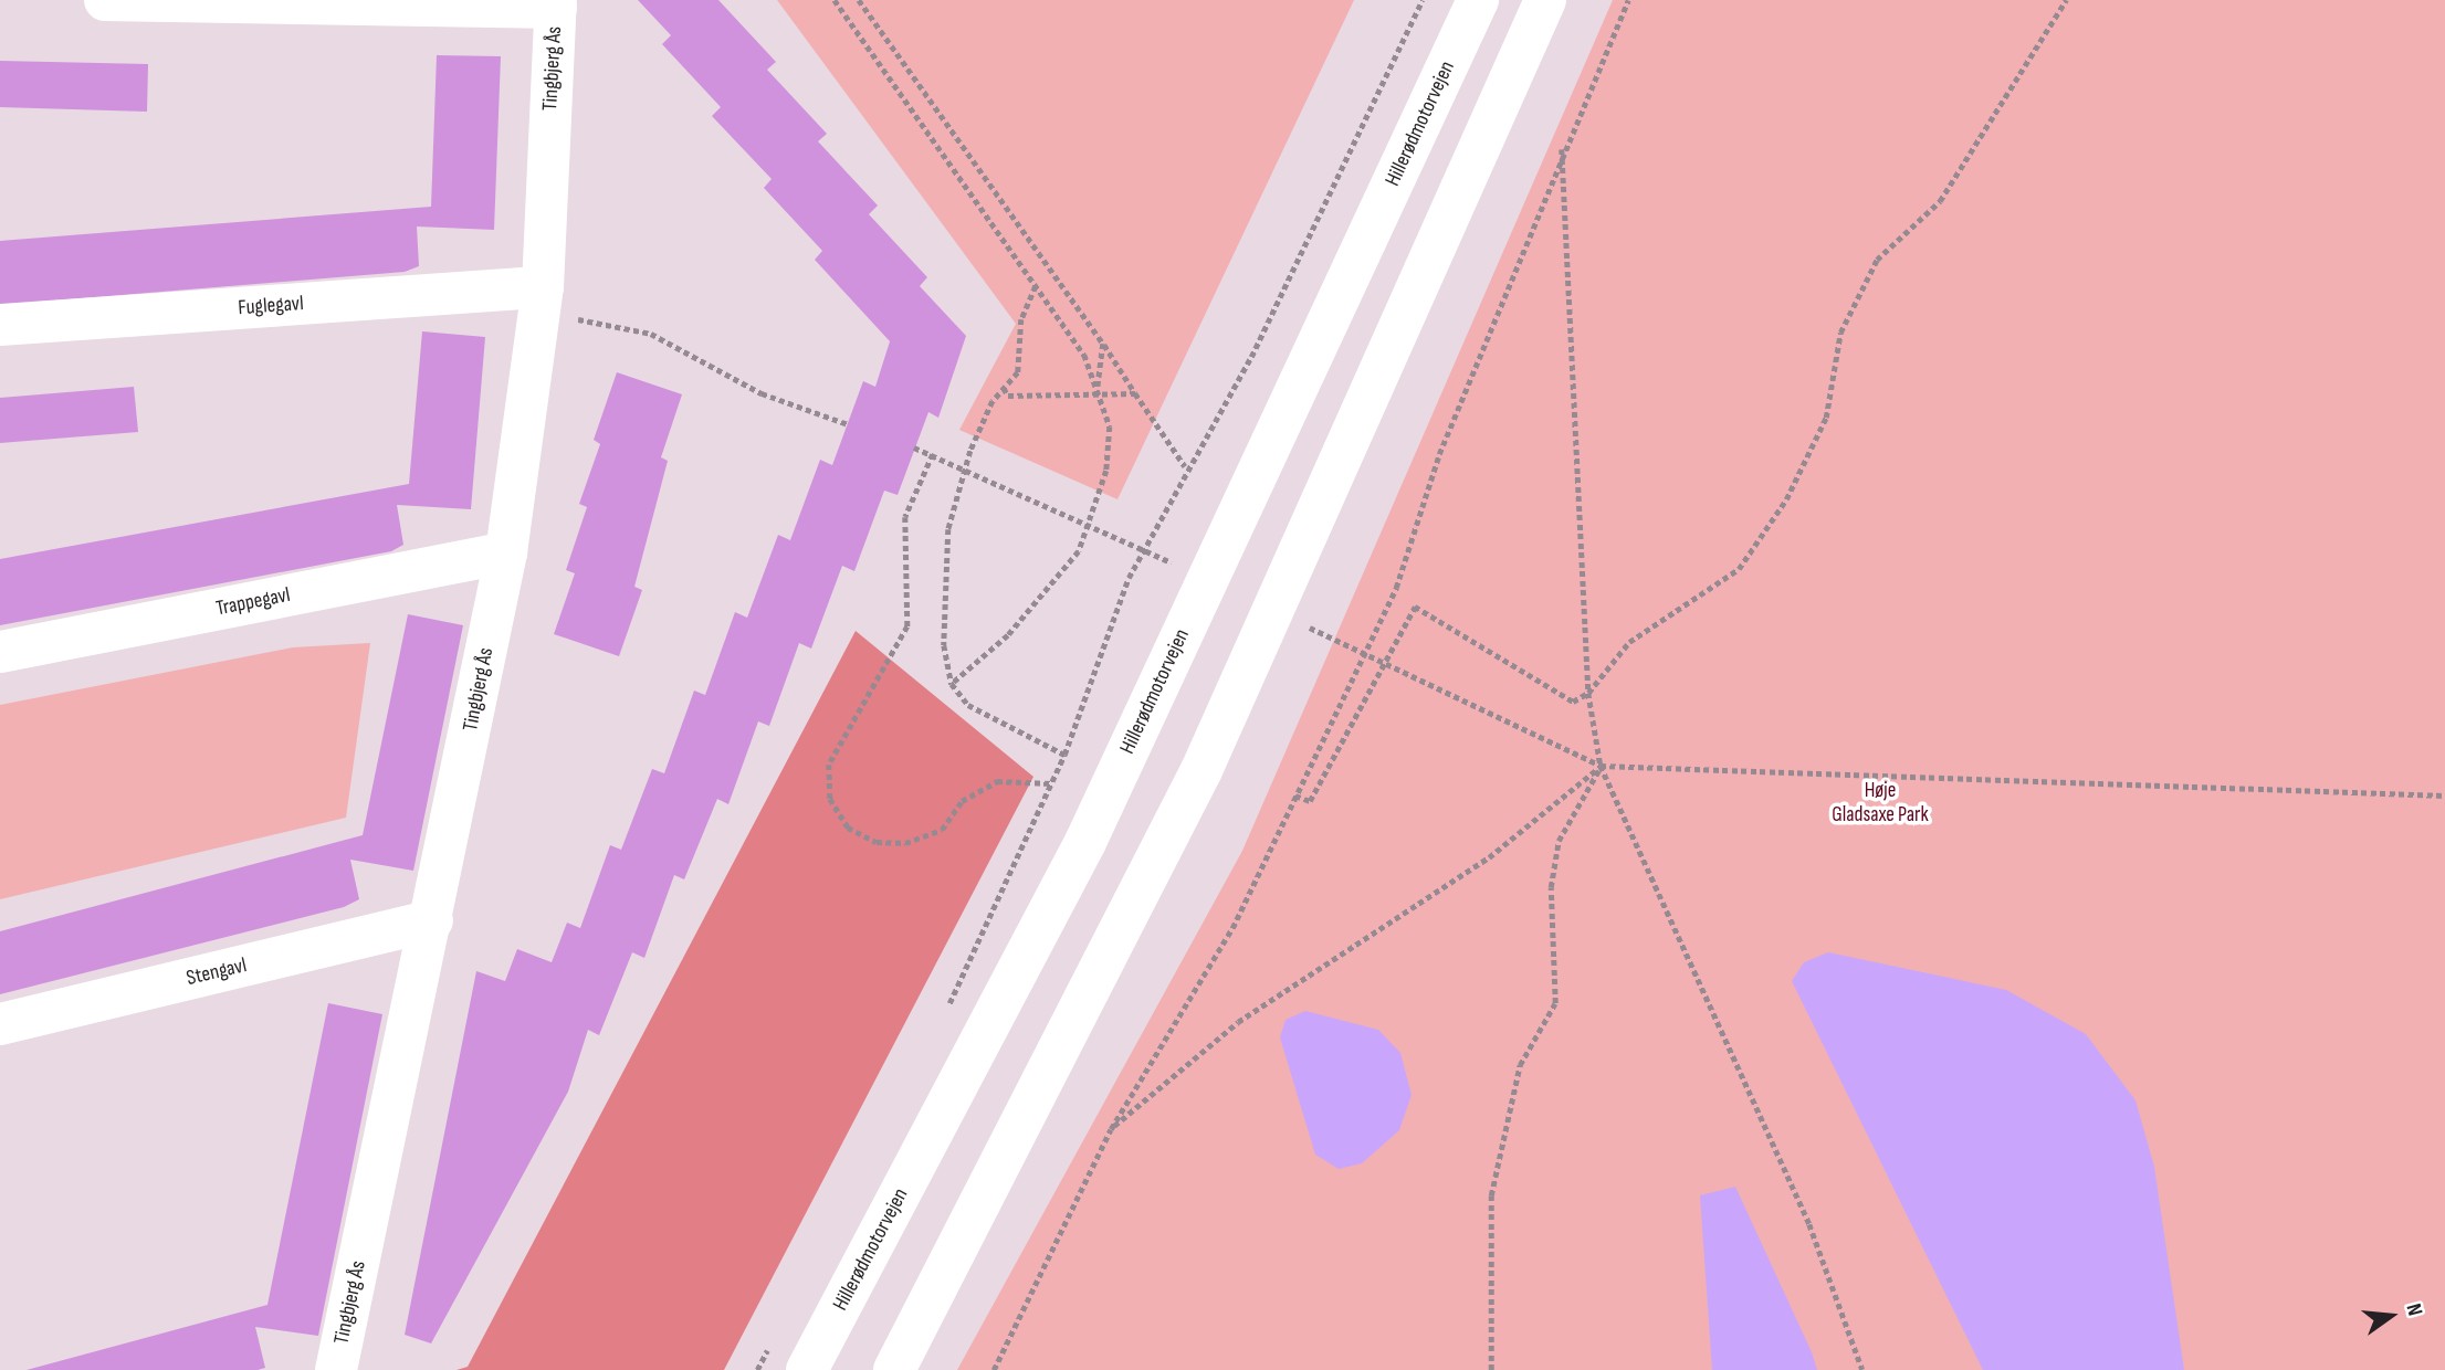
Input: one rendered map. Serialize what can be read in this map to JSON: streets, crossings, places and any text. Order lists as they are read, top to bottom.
{
  "streets": {
    "main road": [
      "Tingbjerg Ås",
      "Hillerødmotorvejen",
      "Fuglegavl",
      "Trappegavl",
      "Stengavl"
    ]
  },
  "crossings": [
    ["Tingbjerg Ås", "Fuglegavl"],
    ["Tingbjerg Ås", "Trappegavl"],
    ["Tingbjerg Ås", "Stengavl"]
  ],
  "parks": ["Høje Gladsaxe Park"],
  "north": "right"
}
